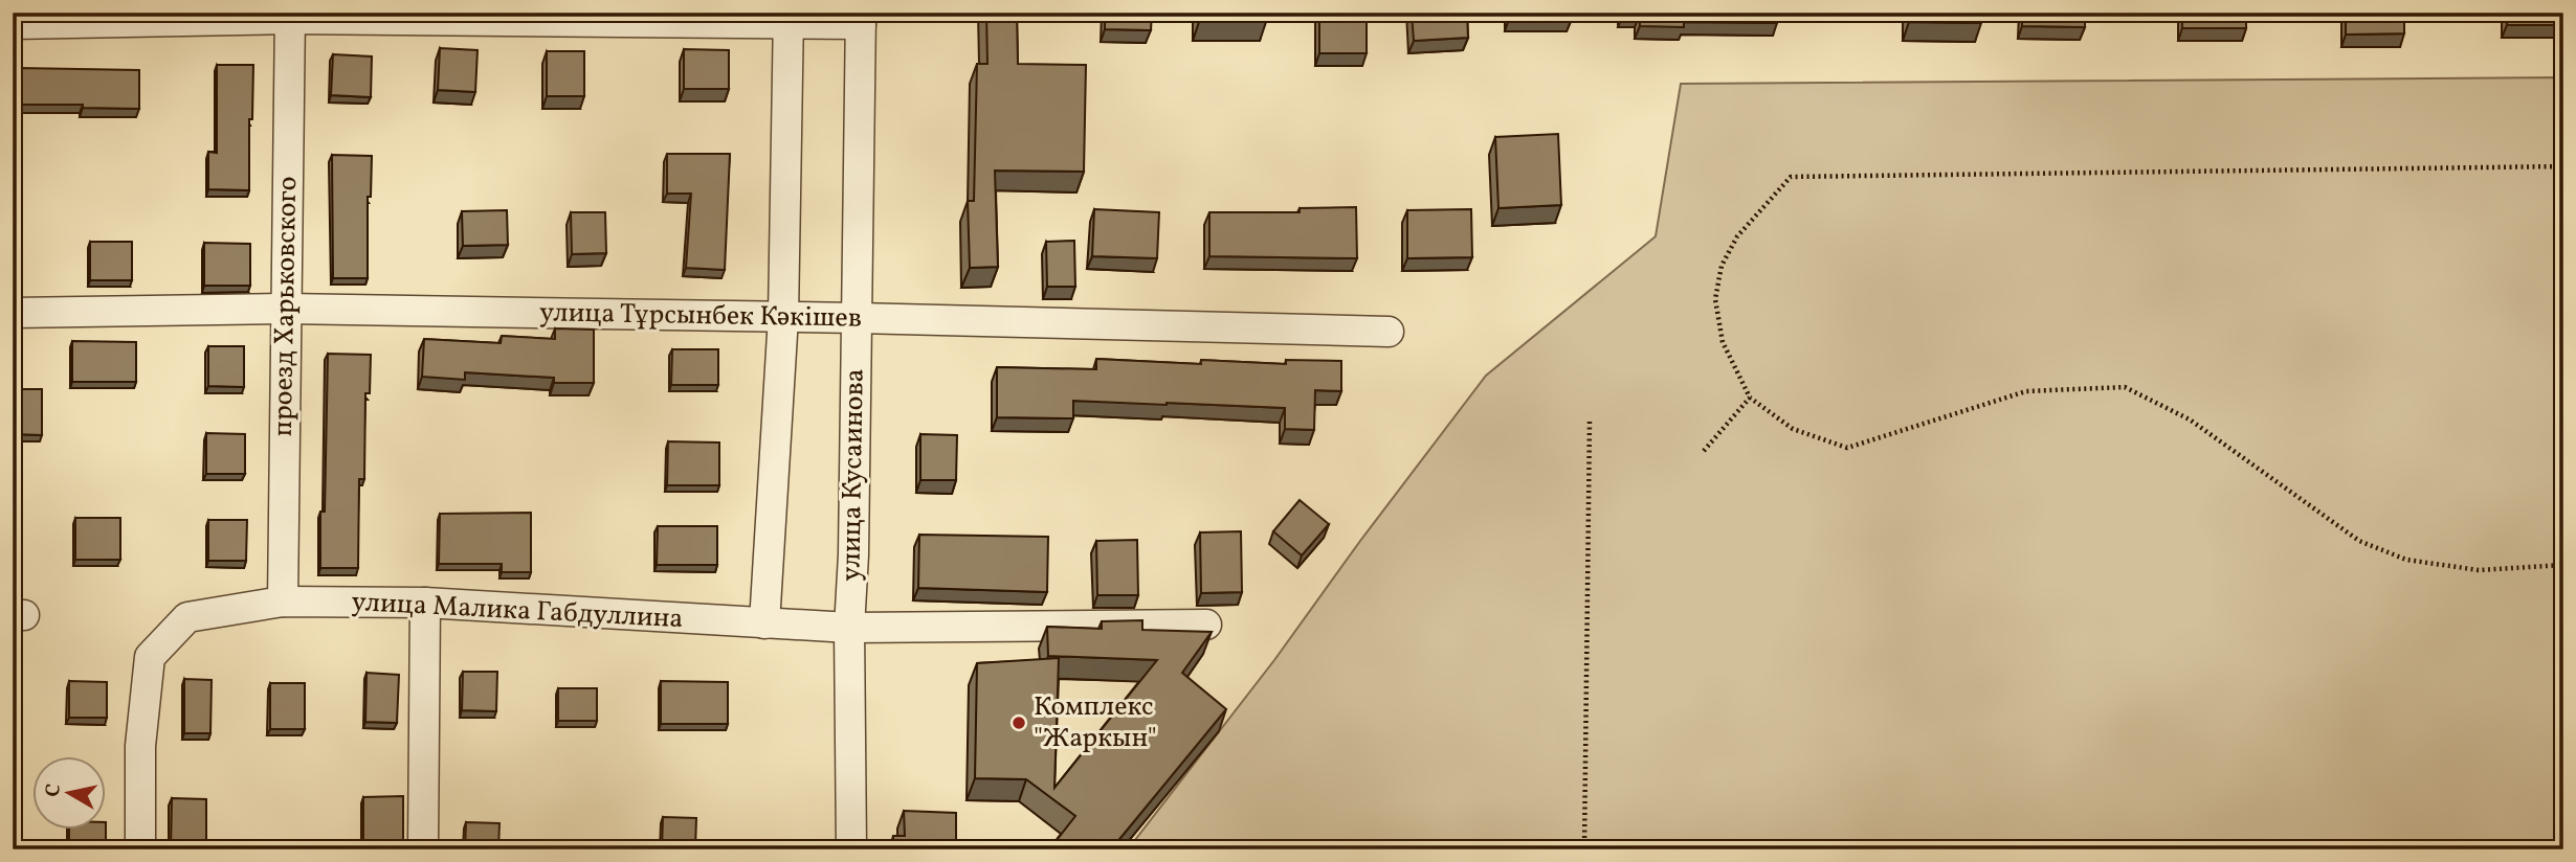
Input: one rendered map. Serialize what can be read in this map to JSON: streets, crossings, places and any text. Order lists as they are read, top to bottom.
{
  "streets": {
    "street": [
      "проезд Харьковского",
      "улица Тұрсынбек Кәкішев",
      "улица Кусаинова",
      "улица Малика Габдуллина"
    ]
  },
  "crossings": [
    ["проезд Харьковского", "улица Тұрсынбек Кәкішев"],
    ["проезд Харьковского", "улица Малика Габдуллина"],
    ["улица Тұрсынбек Кәкішев", "улица Кусаинова"],
    ["улица Кусаинова", "улица Малика Габдуллина"]
  ],
  "places": ["Комплекс \"Жаркын\""],
  "north": "left"
}
